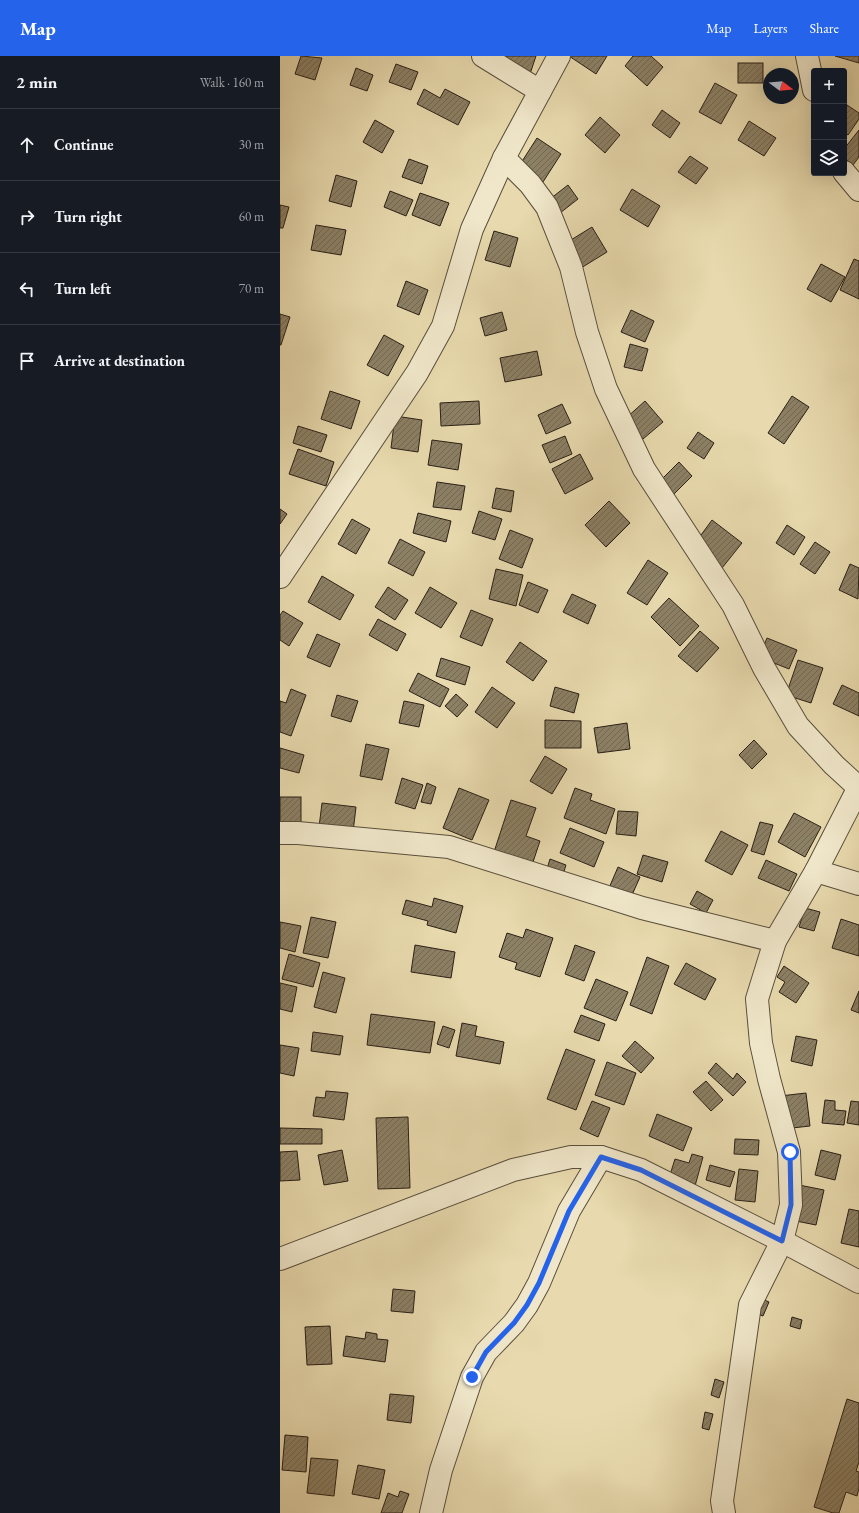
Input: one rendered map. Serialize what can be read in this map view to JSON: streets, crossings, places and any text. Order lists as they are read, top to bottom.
{
  "north": "right",
  "page": {
    "header": "Map",
    "nav": ["Map", "Layers", "Share"],
    "heading": ["2 min", "Walk · 160 m"],
    "map_buttons": ["+", "−"],
    "list": [
      ["Continue", "30 m"],
      ["Turn right", "60 m"],
      ["Turn left", "70 m"],
      "Arrive at destination"
    ]
  }
}
